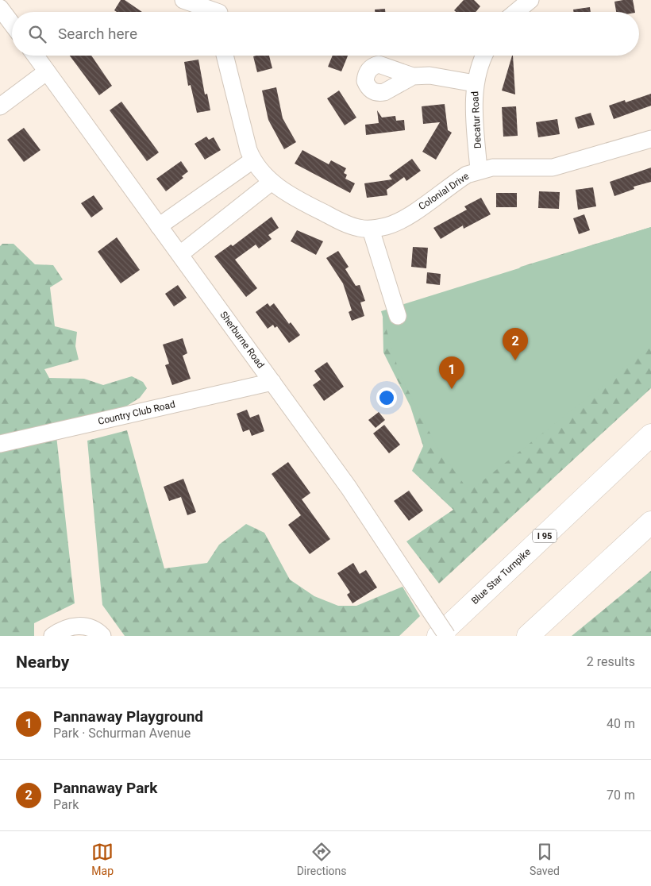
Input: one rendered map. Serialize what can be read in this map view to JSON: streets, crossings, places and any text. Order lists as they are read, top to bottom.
{
  "streets": {
    "highway": ["I 95", "Blue Star Turnpike"],
    "street": [
      "Decatur Road",
      "Colonial Drive",
      "Sherburne Road",
      "Country Club Road"
    ]
  },
  "crossings": [
    ["Decatur Road", "Colonial Drive"],
    ["Sherburne Road", "Country Club Road"]
  ],
  "page": {
    "search": "Search here",
    "pins": ["2", "1"],
    "heading": ["Nearby", "2 results"],
    "list": [
      {
        "mark": "1",
        "name": "Pannaway Playground",
        "note": "Park · Schurman Avenue",
        "value": "40 m"
      },
      {
        "mark": "2",
        "name": "Pannaway Park",
        "note": "Park",
        "value": "70 m"
      }
    ],
    "nav": ["Map", "Directions", "Saved"]
  }
}
